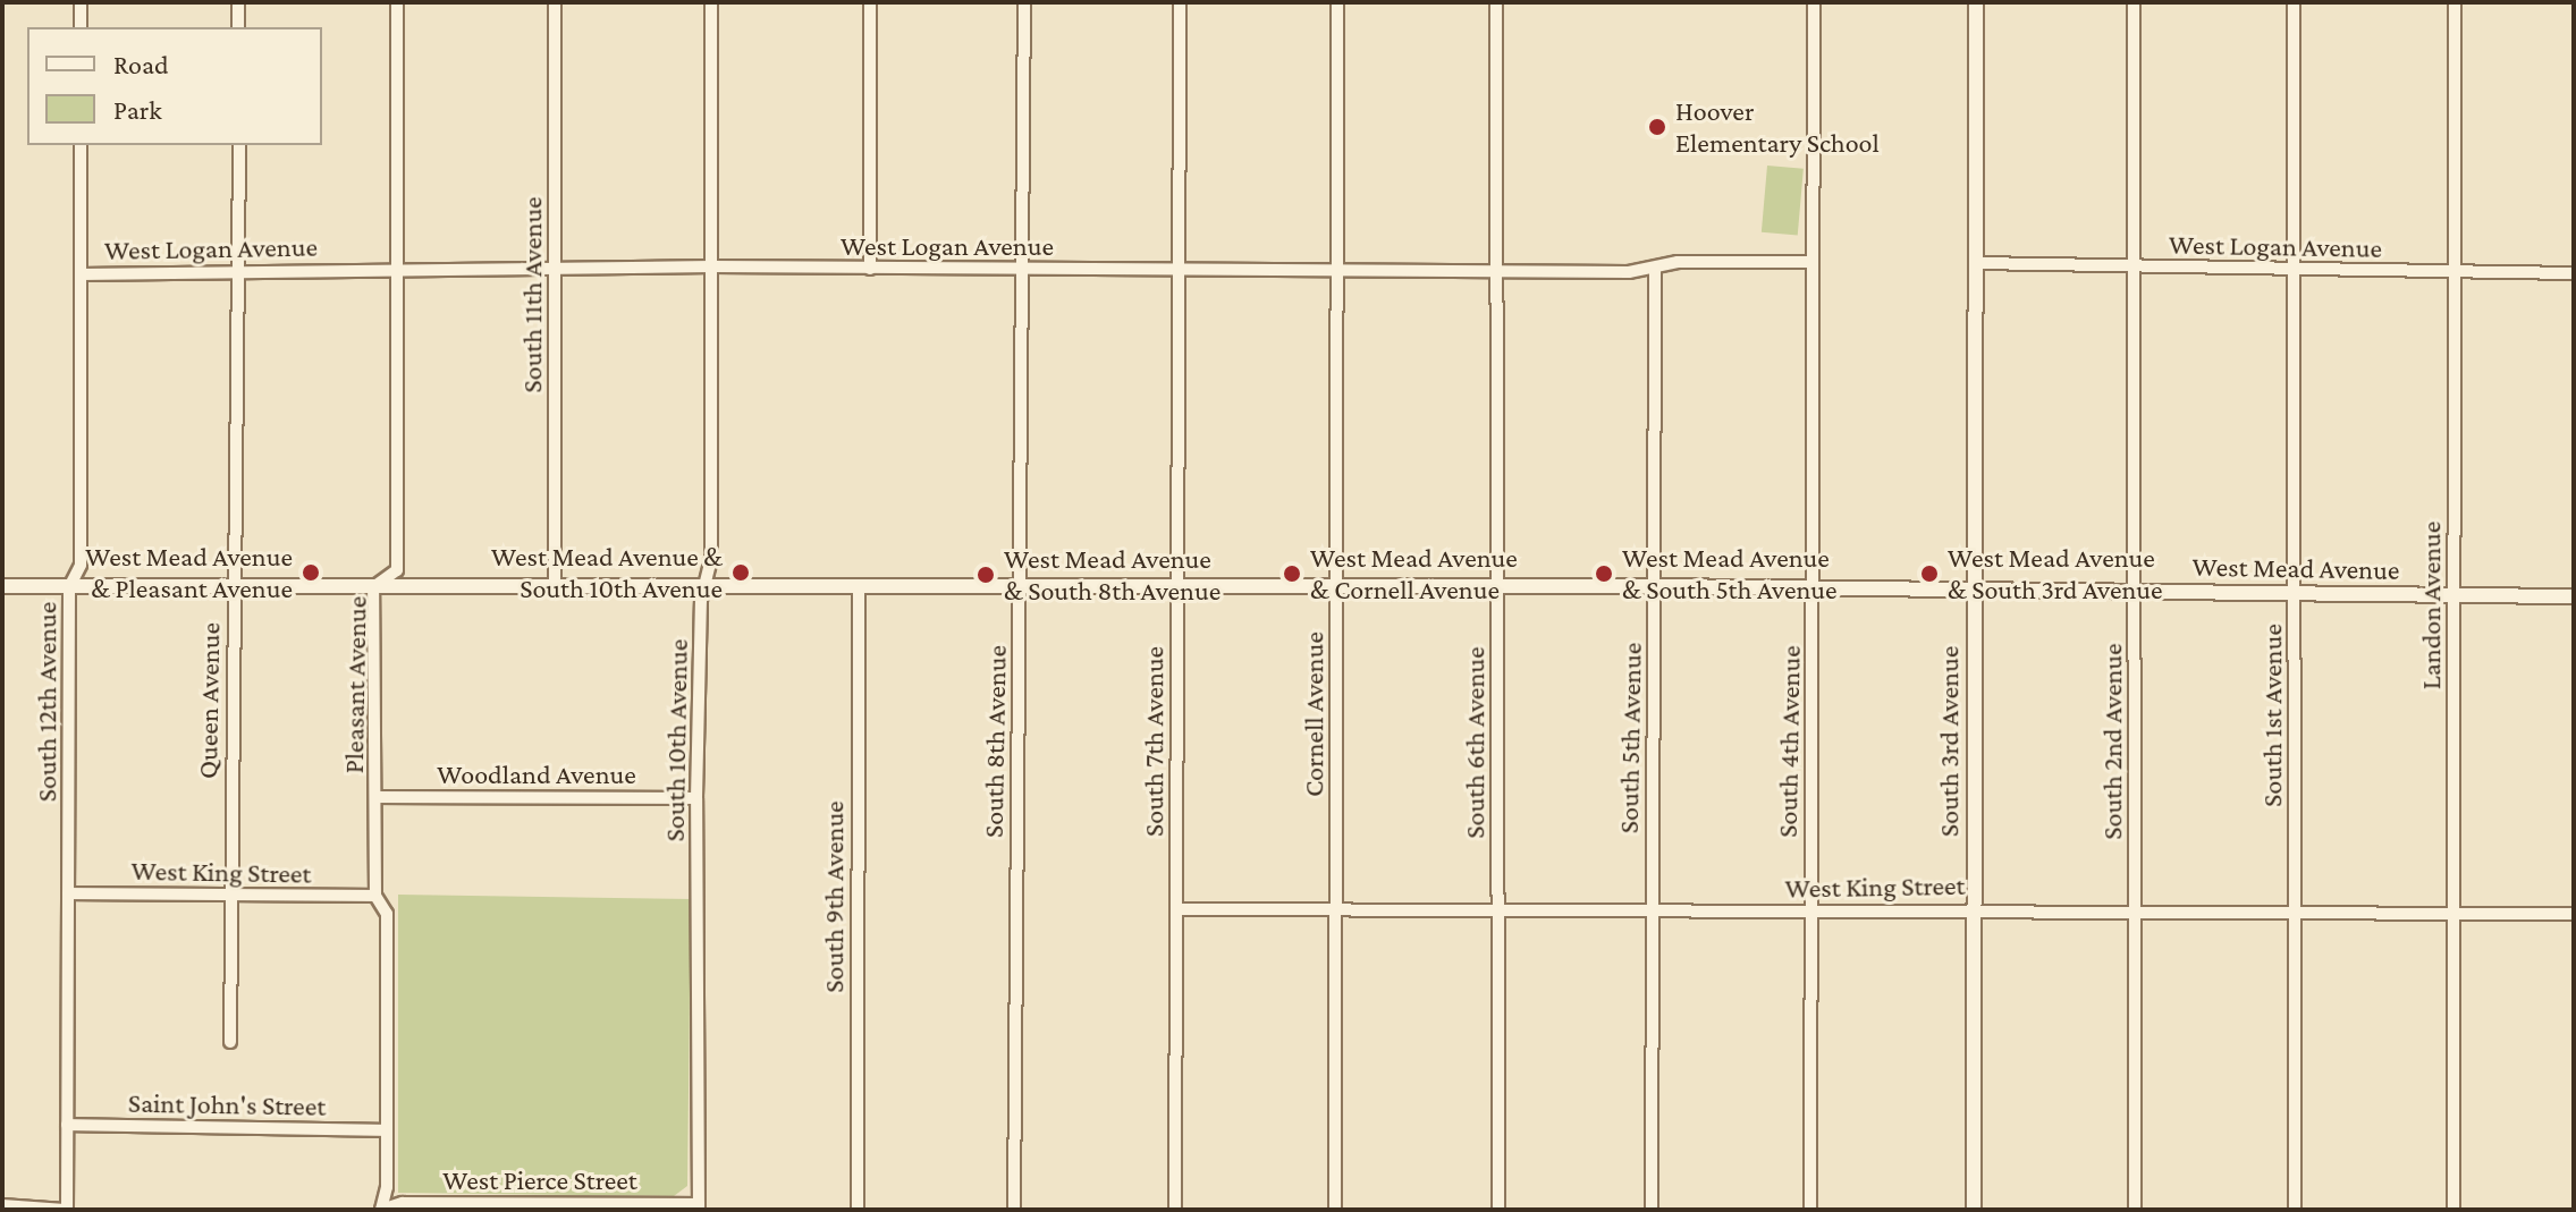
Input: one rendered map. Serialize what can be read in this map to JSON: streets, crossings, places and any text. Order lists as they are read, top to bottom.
{
  "streets": {
    "street": [
      "West Logan Avenue",
      "South 11th Avenue",
      "West Mead Avenue",
      "Landon Avenue",
      "Pleasant Avenue",
      "Queen Avenue",
      "South 12th Avenue",
      "Cornell Avenue",
      "South 1st Avenue",
      "South 5th Avenue",
      "South 10th Avenue",
      "South 8th Avenue",
      "South 7th Avenue",
      "South 4th Avenue",
      "South 3rd Avenue",
      "South 2nd Avenue",
      "South 6th Avenue",
      "Woodland Avenue",
      "West King Street",
      "South 9th Avenue",
      "Saint John's Street",
      "West Pierce Street"
    ]
  },
  "crossings": [
    ["West Logan Avenue", "South 11th Avenue"],
    ["West Logan Avenue", "Landon Avenue"],
    ["West Logan Avenue", "Pleasant Avenue"],
    ["West Logan Avenue", "Queen Avenue"],
    ["West Logan Avenue", "South 12th Avenue"],
    ["West Logan Avenue", "Cornell Avenue"],
    ["West Logan Avenue", "South 1st Avenue"],
    ["West Logan Avenue", "South 5th Avenue"],
    ["West Logan Avenue", "South 10th Avenue"],
    ["West Logan Avenue", "South 8th Avenue"],
    ["West Logan Avenue", "South 7th Avenue"],
    ["West Logan Avenue", "South 4th Avenue"],
    ["West Logan Avenue", "South 3rd Avenue"],
    ["West Logan Avenue", "South 2nd Avenue"],
    ["West Logan Avenue", "South 6th Avenue"],
    ["South 11th Avenue", "West Mead Avenue"],
    ["West Mead Avenue", "Landon Avenue"],
    ["West Mead Avenue", "Pleasant Avenue"],
    ["West Mead Avenue", "Queen Avenue"],
    ["West Mead Avenue", "South 12th Avenue"],
    ["West Mead Avenue", "Cornell Avenue"],
    ["West Mead Avenue", "South 1st Avenue"],
    ["West Mead Avenue", "South 5th Avenue"],
    ["West Mead Avenue", "South 10th Avenue"],
    ["West Mead Avenue", "South 8th Avenue"],
    ["West Mead Avenue", "South 7th Avenue"],
    ["West Mead Avenue", "South 4th Avenue"],
    ["West Mead Avenue", "South 3rd Avenue"],
    ["West Mead Avenue", "South 2nd Avenue"],
    ["West Mead Avenue", "South 6th Avenue"],
    ["West Mead Avenue", "South 9th Avenue"],
    ["Landon Avenue", "West King Street"],
    ["Pleasant Avenue", "Woodland Avenue"],
    ["Pleasant Avenue", "West King Street"],
    ["Pleasant Avenue", "Saint John's Street"],
    ["Pleasant Avenue", "West Pierce Street"],
    ["Queen Avenue", "West King Street"],
    ["South 12th Avenue", "West King Street"],
    ["South 12th Avenue", "Saint John's Street"],
    ["Cornell Avenue", "West King Street"],
    ["South 1st Avenue", "West King Street"],
    ["South 5th Avenue", "West King Street"],
    ["South 10th Avenue", "Woodland Avenue"],
    ["South 10th Avenue", "West Pierce Street"],
    ["South 7th Avenue", "West King Street"],
    ["South 4th Avenue", "West King Street"],
    ["South 3rd Avenue", "West King Street"],
    ["South 2nd Avenue", "West King Street"],
    ["South 6th Avenue", "West King Street"]
  ],
  "places": [
    "Hoover Elementary School",
    "West Mead Avenue & Pleasant Avenue",
    "West Mead Avenue & South 10th Avenue",
    "West Mead Avenue & Cornell Avenue",
    "West Mead Avenue & South 5th Avenue",
    "West Mead Avenue & South 3rd Avenue",
    "West Mead Avenue & South 8th Avenue"
  ],
  "legend": ["Road", "Park"]
}
